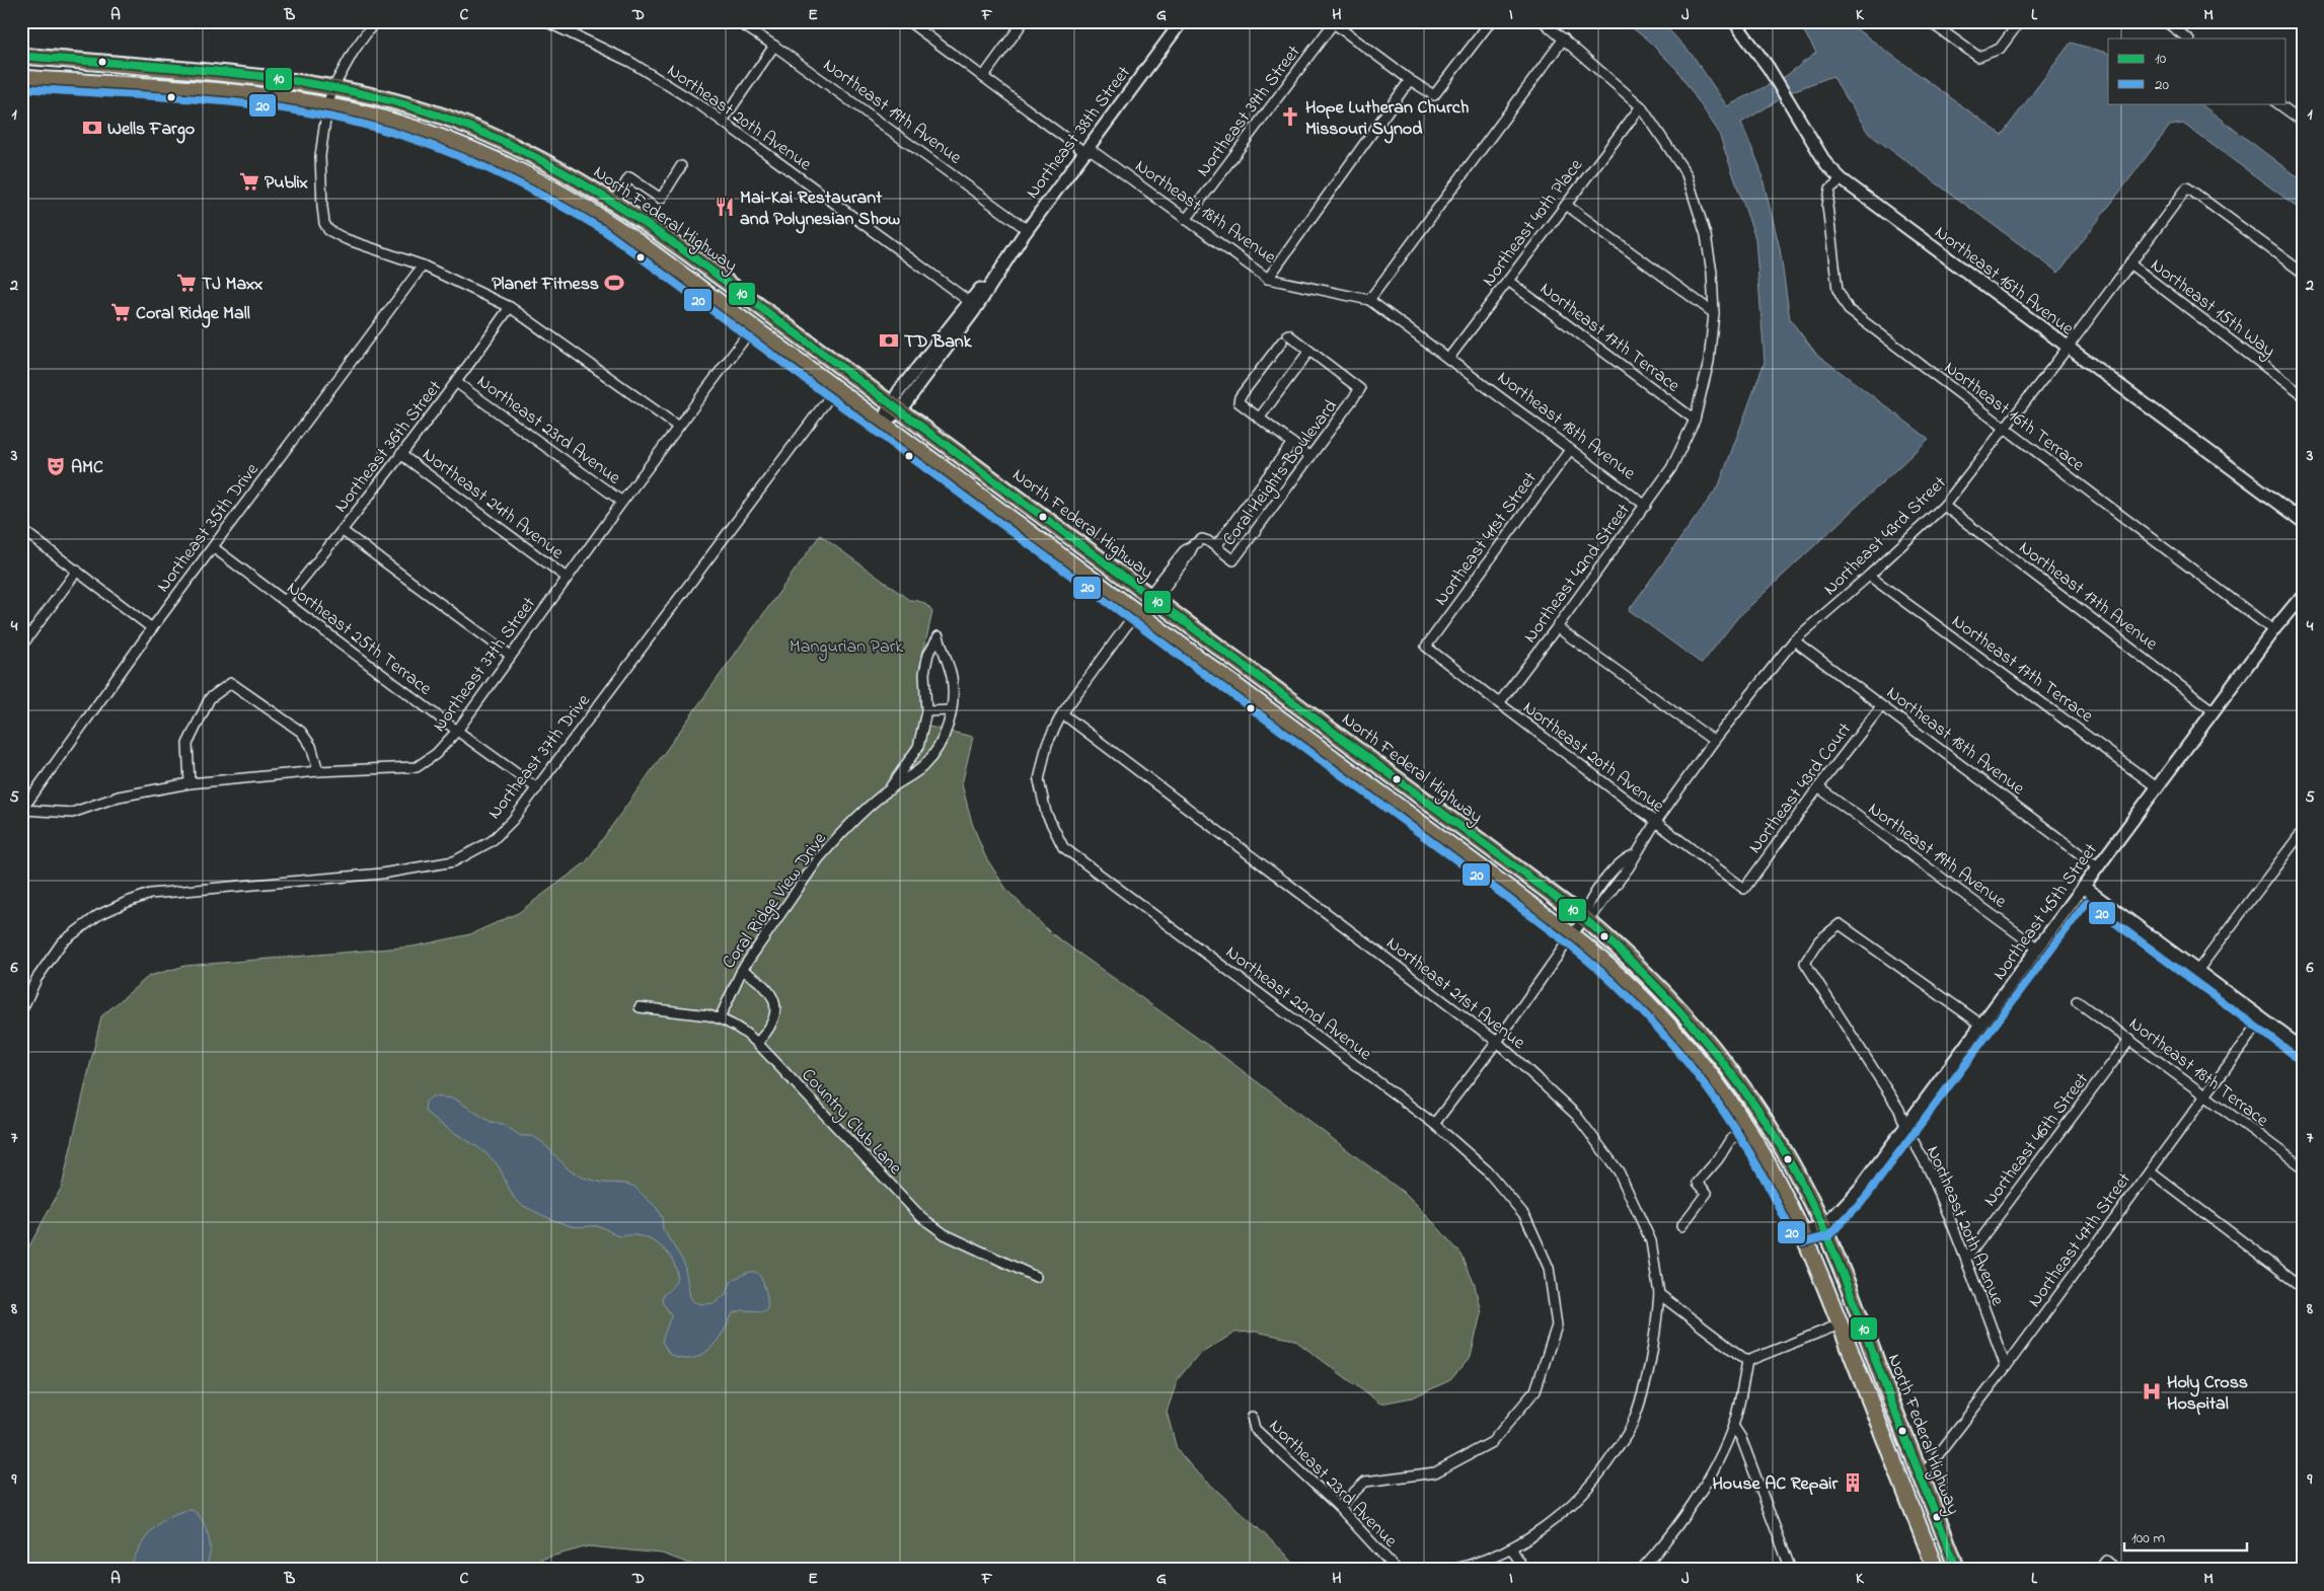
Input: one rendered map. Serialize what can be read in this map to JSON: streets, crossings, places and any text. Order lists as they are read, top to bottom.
{
  "streets": {
    "main road": ["North Federal Highway"],
    "street": [
      "Northeast 19th Avenue",
      "Northeast 39th Street",
      "Northeast 20th Avenue",
      "Northeast 38th Street",
      "Northeast 18th Avenue",
      "Northeast 40th Place",
      "Northeast 16th Avenue",
      "Northeast 15th Way",
      "Northeast 17th Terrace",
      "Northeast 16th Terrace",
      "Northeast 23rd Avenue",
      "Northeast 36th Street",
      "Coral Heights Boulevard",
      "Northeast 24th Avenue",
      "Northeast 35th Drive",
      "Northeast 43rd Street",
      "Northeast 41st Street",
      "Northeast 42nd Street",
      "Northeast 17th Avenue",
      "Northeast 25th Terrace",
      "Northeast 37th Street",
      "Northeast 37th Drive",
      "Northeast 43rd Court",
      "Coral Ridge View Drive",
      "Northeast 45th Street",
      "Northeast 21st Avenue",
      "Northeast 22nd Avenue",
      "Northeast 18th Terrace",
      "Country Club Lane",
      "Northeast 46th Street",
      "Northeast 47th Street"
    ]
  },
  "crossings": [
    ["Northeast 19th Avenue", "Northeast 38th Street"],
    ["Northeast 19th Avenue", "Northeast 43rd Court"],
    ["Northeast 19th Avenue", "Northeast 45th Street"],
    ["Northeast 39th Street", "Northeast 18th Avenue"],
    ["Northeast 20th Avenue", "Northeast 38th Street"],
    ["Northeast 20th Avenue", "Northeast 43rd Street"],
    ["Northeast 20th Avenue", "Northeast 41st Street"],
    ["Northeast 20th Avenue", "Northeast 42nd Street"],
    ["Northeast 20th Avenue", "Northeast 43rd Court"],
    ["Northeast 20th Avenue", "Northeast 45th Street"],
    ["Northeast 20th Avenue", "Northeast 46th Street"],
    ["Northeast 20th Avenue", "Northeast 47th Street"],
    ["Northeast 38th Street", "Northeast 18th Avenue"],
    ["Northeast 38th Street", "North Federal Highway"],
    ["Northeast 18th Avenue", "Northeast 40th Place"],
    ["Northeast 18th Avenue", "Northeast 43rd Street"],
    ["Northeast 18th Avenue", "Northeast 41st Street"],
    ["Northeast 18th Avenue", "Northeast 42nd Street"],
    ["Northeast 18th Avenue", "Northeast 43rd Court"],
    ["Northeast 18th Avenue", "Northeast 45th Street"],
    ["North Federal Highway", "Coral Heights Boulevard"],
    ["North Federal Highway", "Northeast 43rd Street"],
    ["North Federal Highway", "Northeast 37th Street"],
    ["North Federal Highway", "Northeast 37th Drive"],
    ["North Federal Highway", "Northeast 45th Street"],
    ["North Federal Highway", "Northeast 47th Street"],
    ["Northeast 40th Place", "Northeast 17th Terrace"],
    ["Northeast 16th Avenue", "Northeast 16th Terrace"],
    ["Northeast 16th Avenue", "Northeast 43rd Street"],
    ["Northeast 15th Way", "Northeast 43rd Street"],
    ["Northeast 17th Terrace", "Northeast 43rd Street"],
    ["Northeast 17th Terrace", "Northeast 42nd Street"],
    ["Northeast 17th Terrace", "Northeast 45th Street"],
    ["Northeast 16th Terrace", "Northeast 43rd Street"],
    ["Northeast 16th Terrace", "Northeast 45th Street"],
    ["Northeast 23rd Avenue", "Northeast 36th Street"],
    ["Northeast 23rd Avenue", "Northeast 37th Street"],
    ["Northeast 23rd Avenue", "Northeast 22nd Avenue"],
    ["Northeast 36th Street", "Northeast 24th Avenue"],
    ["Northeast 36th Street", "Northeast 25th Terrace"],
    ["Northeast 24th Avenue", "Northeast 37th Street"],
    ["Northeast 35th Drive", "Northeast 25th Terrace"],
    ["Northeast 35th Drive", "Northeast 37th Street"],
    ["Northeast 43rd Street", "Northeast 17th Avenue"],
    ["Northeast 43rd Street", "Northeast 21st Avenue"],
    ["Northeast 43rd Street", "Northeast 22nd Avenue"],
    ["Northeast 17th Avenue", "Northeast 45th Street"],
    ["Northeast 25th Terrace", "Northeast 37th Street"],
    ["Northeast 25th Terrace", "Northeast 37th Drive"],
    ["Coral Ridge View Drive", "Country Club Lane"],
    ["Northeast 21st Avenue", "Northeast 22nd Avenue"],
    ["Northeast 18th Terrace", "Northeast 46th Street"],
    ["Northeast 18th Terrace", "Northeast 47th Street"]
  ],
  "parks": ["Mangurian Park"],
  "places": {
    "church": ["Hope Lutheran Church Missouri Synod"],
    "bank": ["Wells Fargo", "TD Bank"],
    "supermarket": ["Publix", "TJ Maxx", "Coral Ridge Mall"],
    "restaurant": ["Mai-Kai Restaurant and Polynesian Show"],
    "sports": ["Planet Fitness"],
    "theatre": ["AMC"],
    "hospital": ["Holy Cross Hospital"],
    "building": ["House AC Repair"]
  },
  "lines": ["transit line 10", "transit line 20"],
  "legend": ["10", "20"],
  "scale_bar": "100 m",
  "grid": {
    "columns": [
      "A",
      "B",
      "C",
      "D",
      "E",
      "F",
      "G",
      "H",
      "I",
      "J",
      "K",
      "L",
      "M"
    ],
    "rows": [
      "1",
      "2",
      "3",
      "4",
      "5",
      "6",
      "7",
      "8",
      "9"
    ]
  }
}
